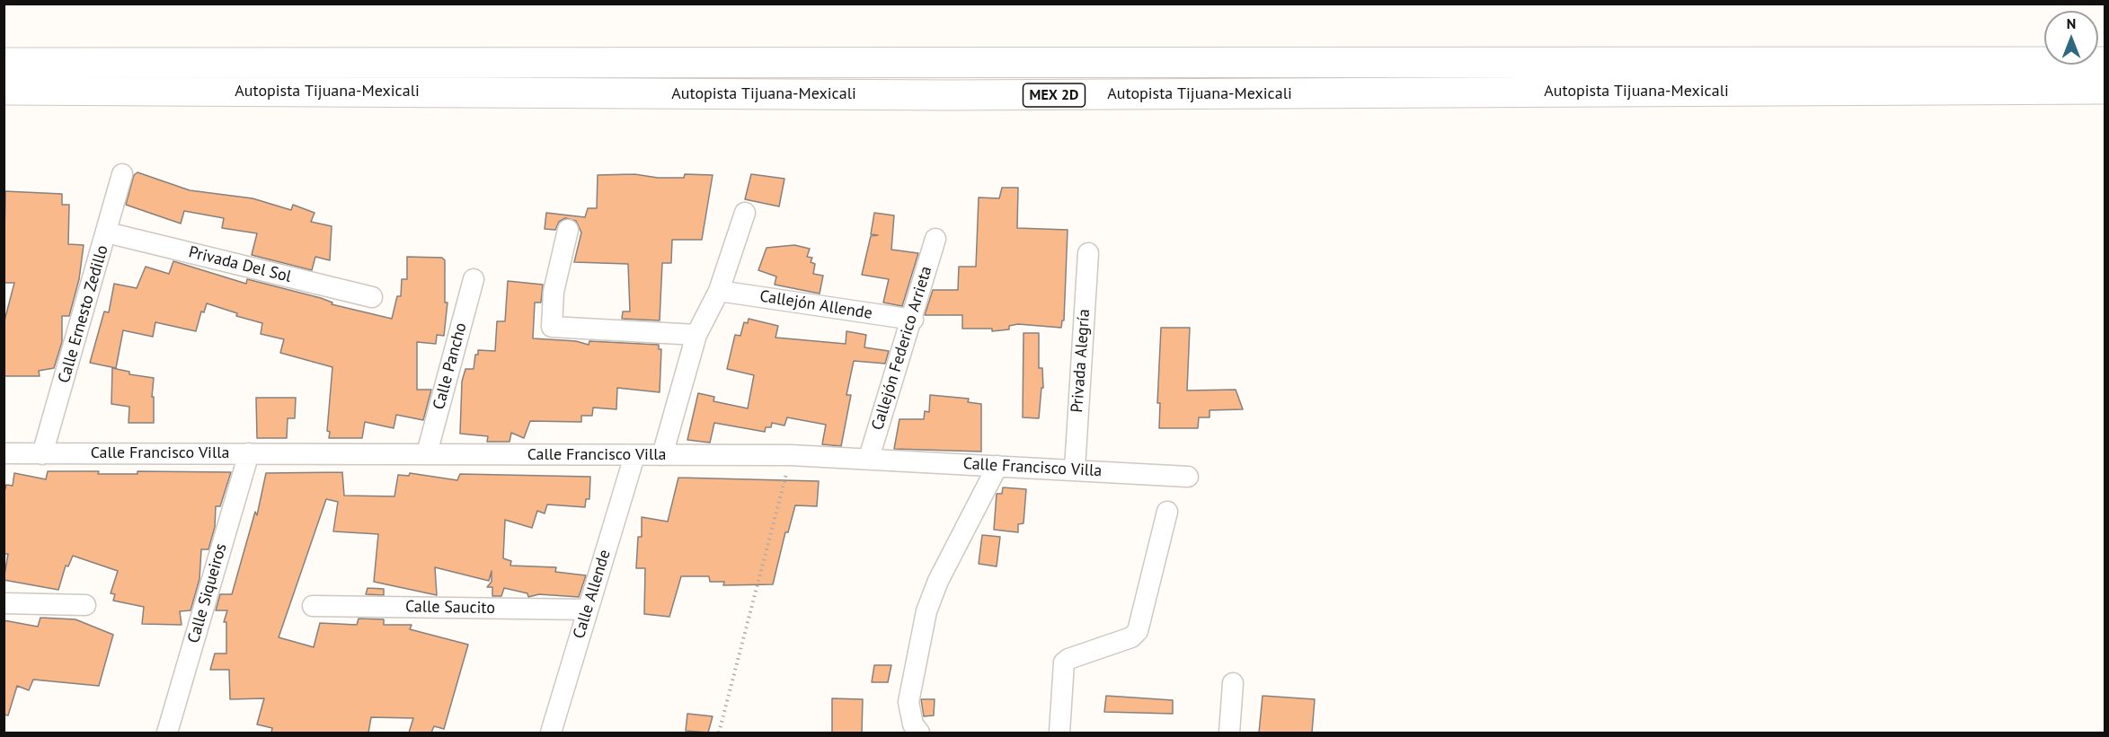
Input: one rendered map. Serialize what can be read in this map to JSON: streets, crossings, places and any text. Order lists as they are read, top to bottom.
{
  "streets": {
    "highway": ["Autopista Tijuana-Mexicali", "MEX 2D"],
    "street": [
      "Privada Del Sol",
      "Callejón Allende",
      "Calle Ernesto Zedillo",
      "Callejón Federico Arrieta",
      "Privada Alegría",
      "Calle Pancho",
      "Calle Francisco Villa",
      "Calle Siqueiros",
      "Calle Allende",
      "Calle Saucito"
    ]
  },
  "crossings": [
    ["Privada Del Sol", "Calle Ernesto Zedillo"],
    ["Callejón Allende", "Callejón Federico Arrieta"],
    ["Calle Ernesto Zedillo", "Calle Francisco Villa"],
    ["Callejón Federico Arrieta", "Calle Francisco Villa"],
    ["Privada Alegría", "Calle Francisco Villa"],
    ["Calle Pancho", "Calle Francisco Villa"],
    ["Calle Francisco Villa", "Calle Siqueiros"],
    ["Calle Francisco Villa", "Calle Allende"],
    ["Calle Allende", "Calle Saucito"]
  ],
  "north": "top"
}
